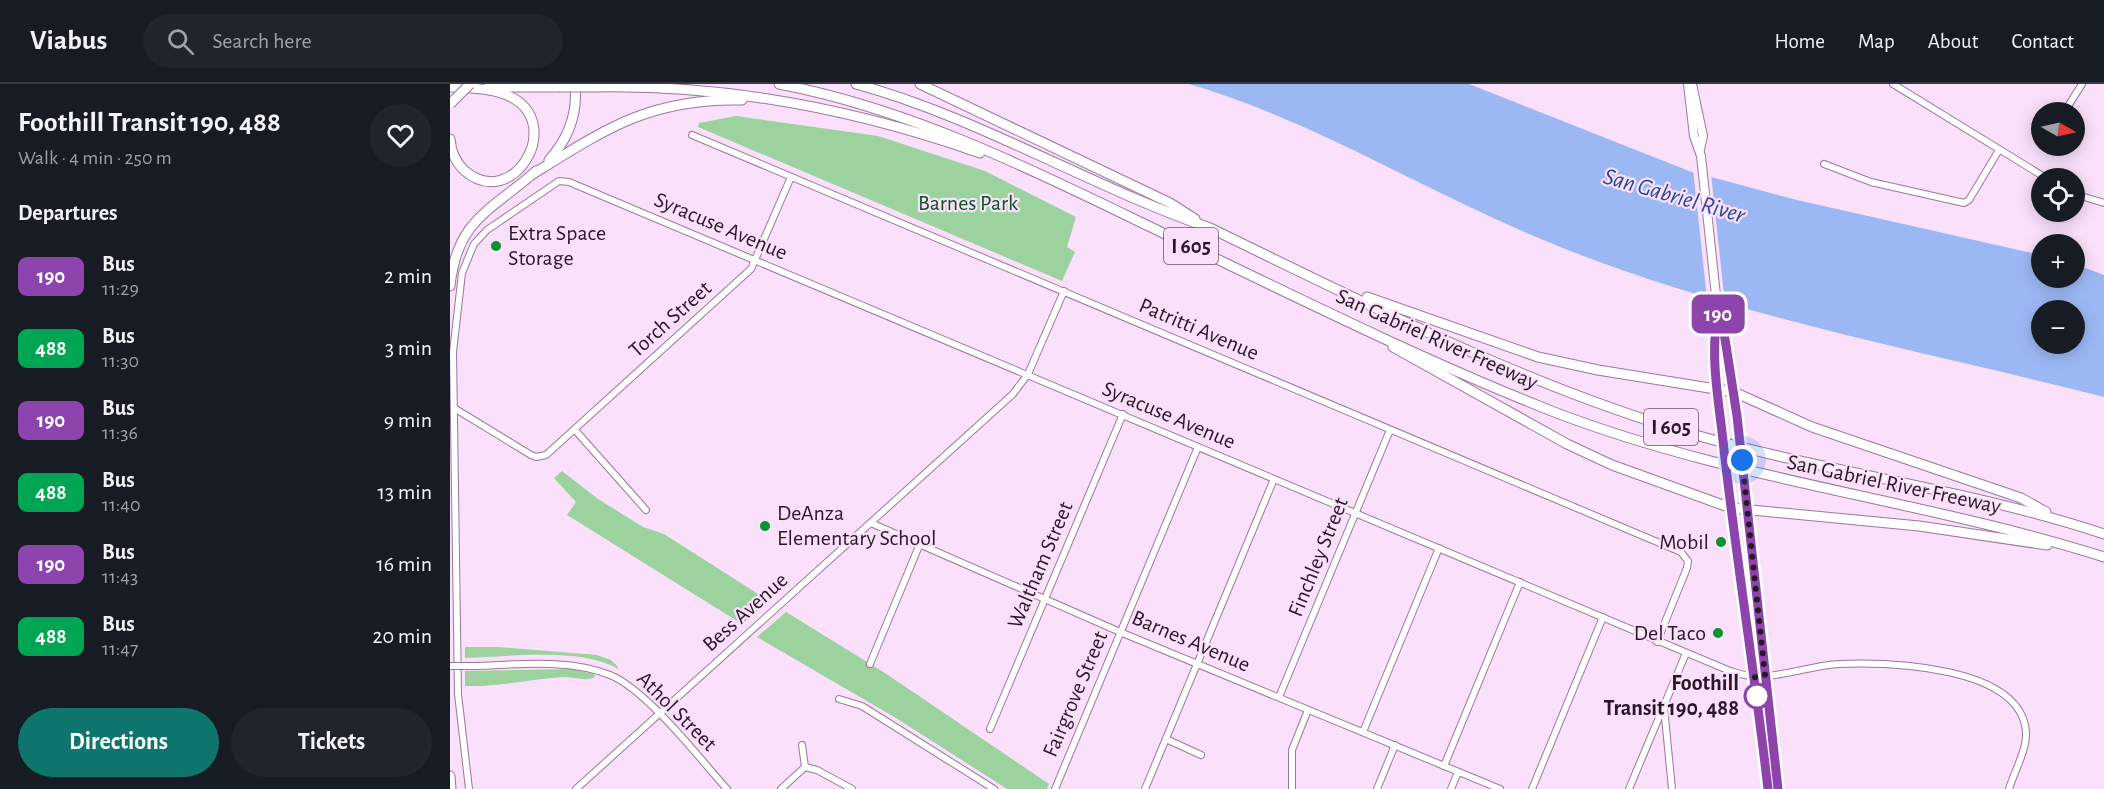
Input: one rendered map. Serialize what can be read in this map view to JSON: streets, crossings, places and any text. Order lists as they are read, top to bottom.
{
  "streets": {
    "highway": ["I 605", "San Gabriel River Freeway"],
    "street": [
      "Syracuse Avenue",
      "Torch Street",
      "Patritti Avenue",
      "Finchley Street",
      "Waltham Street",
      "Bess Avenue",
      "Barnes Avenue",
      "Fairgrove Street",
      "Athol Street"
    ]
  },
  "crossings": [
    ["Syracuse Avenue", "Torch Street"],
    ["Syracuse Avenue", "Patritti Avenue"],
    ["Syracuse Avenue", "Finchley Street"],
    ["Syracuse Avenue", "Waltham Street"],
    ["Syracuse Avenue", "Bess Avenue"],
    ["Syracuse Avenue", "Fairgrove Street"],
    ["Torch Street", "Patritti Avenue"],
    ["Patritti Avenue", "Finchley Street"],
    ["Patritti Avenue", "Bess Avenue"],
    ["Finchley Street", "Barnes Avenue"],
    ["Waltham Street", "Barnes Avenue"],
    ["Bess Avenue", "Barnes Avenue"],
    ["Bess Avenue", "Athol Street"],
    ["Barnes Avenue", "Fairgrove Street"]
  ],
  "water": ["San Gabriel River"],
  "parks": ["Barnes Park"],
  "places": [
    "Extra Space Storage",
    "DeAnza Elementary School",
    "Mobil",
    "Del Taco",
    "Foothill Transit 190, 488"
  ],
  "lines": ["bus line 190"],
  "north": "right",
  "page": {
    "header": "Viabus",
    "search": "Search here",
    "nav": [
      "Home",
      "Map",
      "About",
      "Contact"
    ],
    "heading": [
      ["Foothill Transit 190, 488", "Walk · 4 min · 250 m"],
      "Departures"
    ],
    "on_map": "190",
    "map_buttons": ["+", "−"],
    "list": [
      {
        "mark": "190",
        "name": "Bus",
        "note": "11:29",
        "value": "2 min"
      },
      {
        "mark": "488",
        "name": "Bus",
        "note": "11:30",
        "value": "3 min"
      },
      {
        "mark": "190",
        "name": "Bus",
        "note": "11:36",
        "value": "9 min"
      },
      {
        "mark": "488",
        "name": "Bus",
        "note": "11:40",
        "value": "13 min"
      },
      {
        "mark": "190",
        "name": "Bus",
        "note": "11:43",
        "value": "16 min"
      },
      {
        "mark": "488",
        "name": "Bus",
        "note": "11:47",
        "value": "20 min"
      }
    ],
    "buttons": ["Directions", "Tickets"]
  }
}
